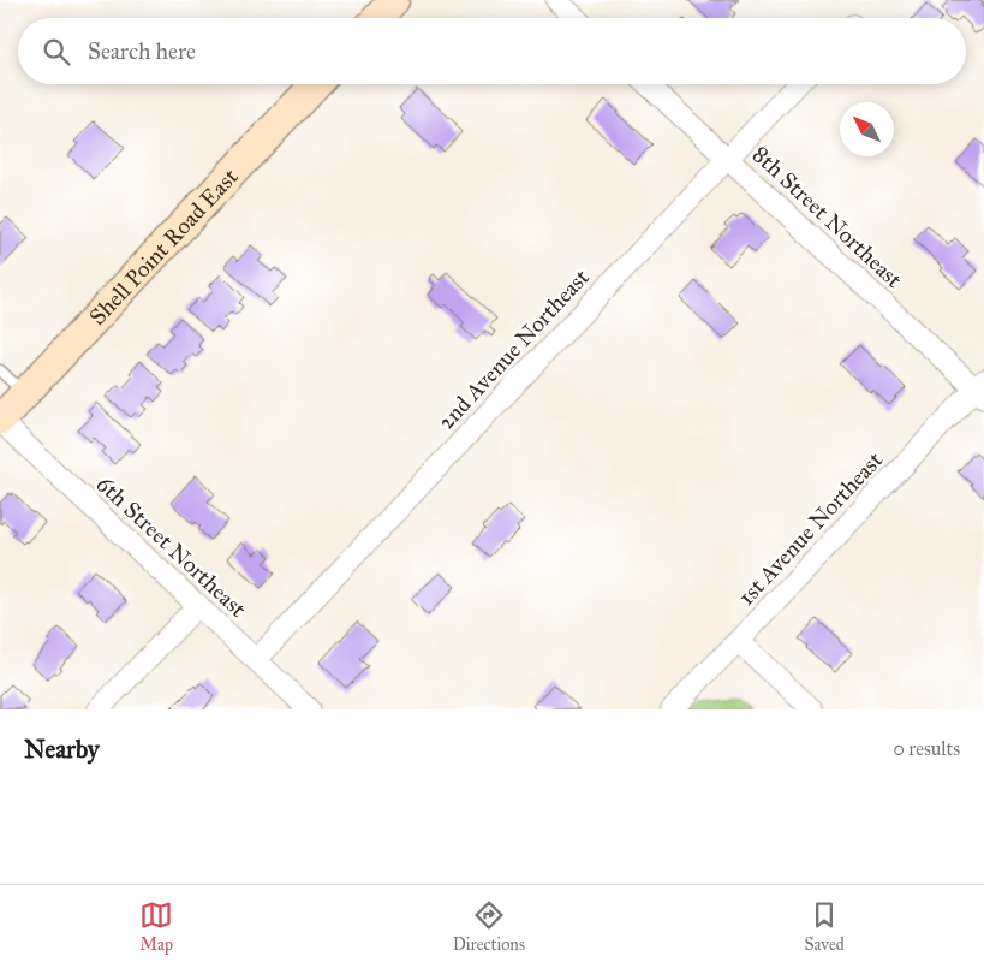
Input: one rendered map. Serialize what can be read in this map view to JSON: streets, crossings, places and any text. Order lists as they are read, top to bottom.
{
  "streets": {
    "street": [
      "8th Street Northeast",
      "Shell Point Road East",
      "2nd Avenue Northeast",
      "1st Avenue Northeast",
      "6th Street Northeast"
    ]
  },
  "crossings": [
    ["8th Street Northeast", "2nd Avenue Northeast"],
    ["8th Street Northeast", "1st Avenue Northeast"],
    ["Shell Point Road East", "6th Street Northeast"],
    ["2nd Avenue Northeast", "6th Street Northeast"]
  ],
  "north": "top left",
  "page": {
    "search": "Search here",
    "heading": ["Nearby", "0 results"],
    "nav": ["Map", "Directions", "Saved"]
  }
}
